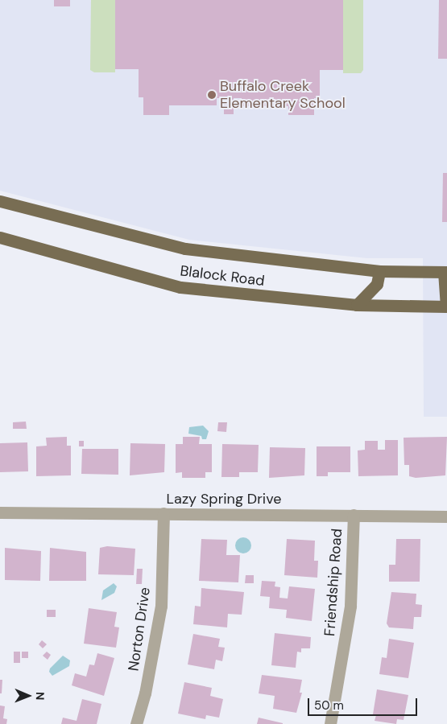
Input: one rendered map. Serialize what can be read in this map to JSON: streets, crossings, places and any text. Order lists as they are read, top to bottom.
{
  "streets": {
    "main road": ["Blalock Road"],
    "street": ["Lazy Spring Drive", "Friendship Road", "Norton Drive"]
  },
  "crossings": [
    ["Lazy Spring Drive", "Friendship Road"],
    ["Lazy Spring Drive", "Norton Drive"]
  ],
  "places": ["Buffalo Creek Elementary School"],
  "scale_bar": "50 m",
  "north": "right"
}
